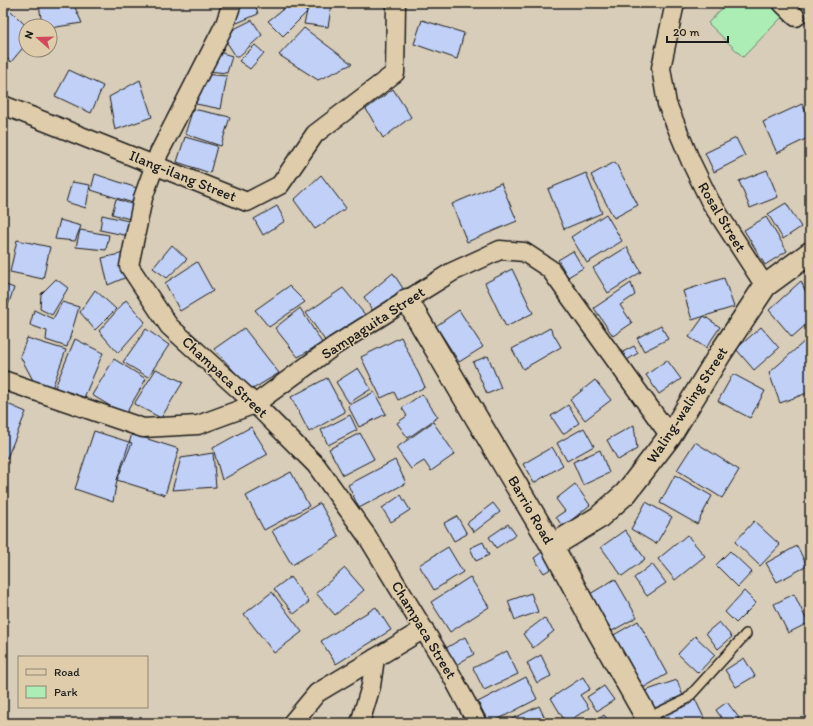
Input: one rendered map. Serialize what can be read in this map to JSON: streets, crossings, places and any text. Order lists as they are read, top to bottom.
{
  "streets": {
    "street": [
      "Ilang-ilang Street",
      "Rosal Street",
      "Sampaguita Street",
      "Champaca Street",
      "Waling-waling Street",
      "Barrio Road"
    ]
  },
  "crossings": [
    ["Ilang-ilang Street", "Champaca Street"],
    ["Rosal Street", "Waling-waling Street"],
    ["Sampaguita Street", "Champaca Street"],
    ["Sampaguita Street", "Waling-waling Street"],
    ["Sampaguita Street", "Barrio Road"],
    ["Waling-waling Street", "Barrio Road"]
  ],
  "legend": ["Road", "Park"],
  "scale_bar": "20 m",
  "north": "left"
}
